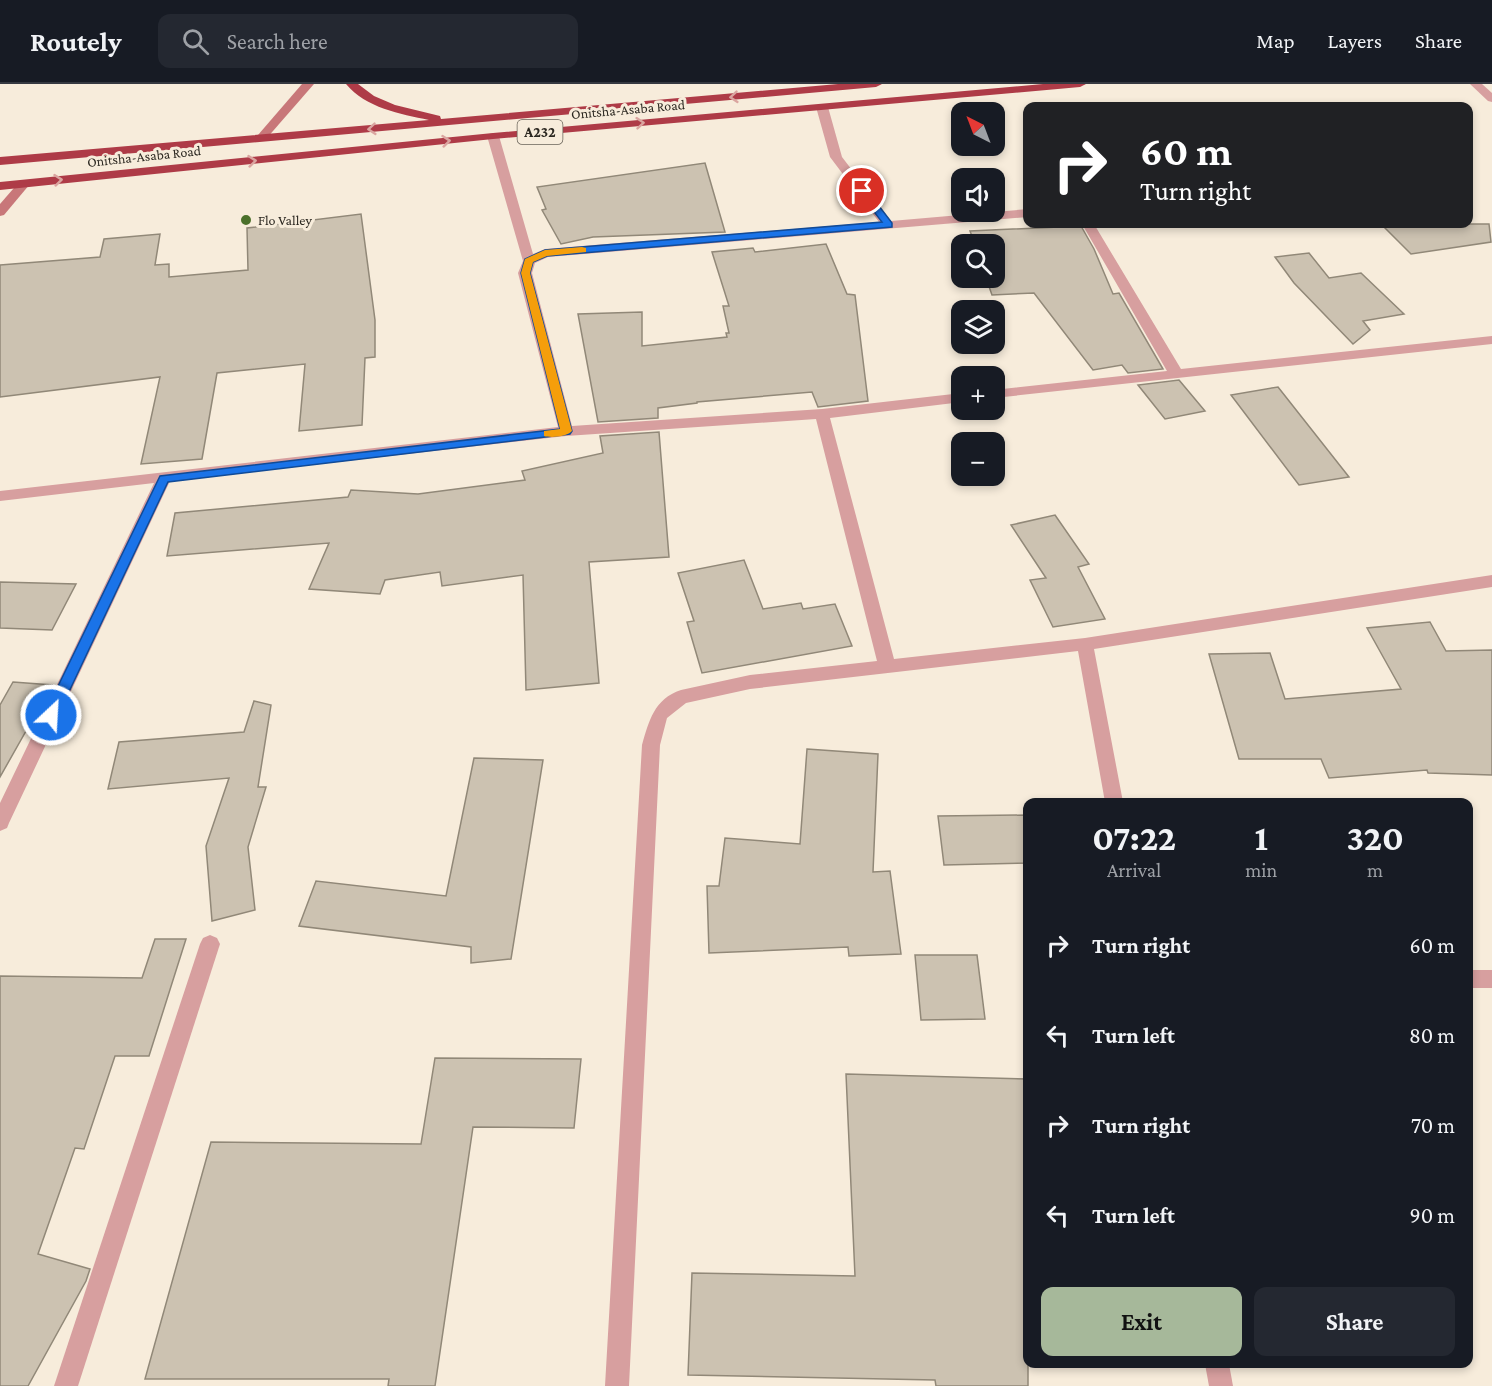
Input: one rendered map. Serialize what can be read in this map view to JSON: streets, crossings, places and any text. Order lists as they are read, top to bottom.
{
  "streets": {
    "highway": ["Onitsha-Asaba Road", "A232"]
  },
  "places": ["Flo Valley"],
  "north": "top left",
  "page": {
    "header": "Routely",
    "search": "Search here",
    "nav": ["Map", "Layers", "Share"],
    "map_buttons": ["+", "−"],
    "turn": ["60 m", "Turn right"],
    "eta": [
      "07:22",
      "Arrival",
      "1",
      "min",
      "320",
      "m"
    ],
    "list": [
      {
        "name": "Turn right",
        "value": "60 m"
      },
      {
        "name": "Turn left",
        "value": "80 m"
      },
      {
        "name": "Turn right",
        "value": "70 m"
      },
      {
        "name": "Turn left",
        "value": "90 m"
      }
    ],
    "buttons": ["Exit", "Share"]
  }
}
